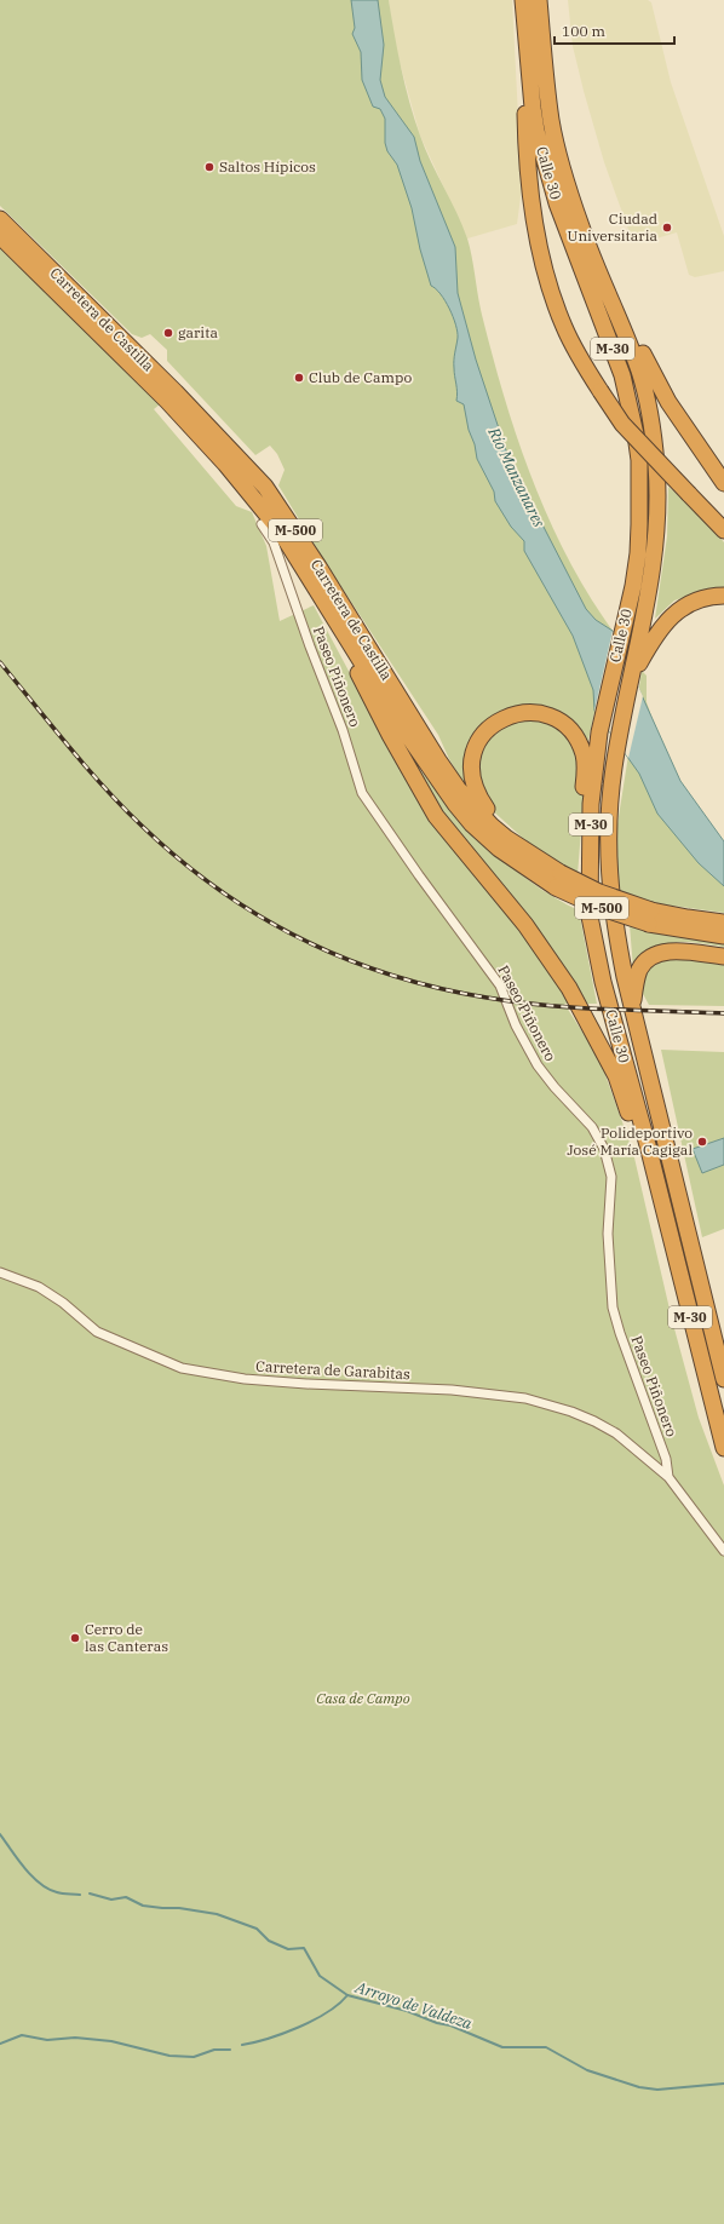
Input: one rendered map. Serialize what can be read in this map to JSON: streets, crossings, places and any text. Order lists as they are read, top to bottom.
{
  "streets": {
    "highway": [
      "Calle 30",
      "Carretera de Castilla",
      "M-30",
      "M-500"
    ],
    "street": ["Paseo Piñonero", "Carretera de Garabitas"]
  },
  "crossings": [
    ["Calle 30", "M-30"],
    ["Paseo Piñonero", "Carretera de Garabitas"]
  ],
  "water": ["Río Manzanares", "Arroyo de Valdeza"],
  "parks": ["Casa de Campo"],
  "places": [
    "Saltos Hípicos",
    "Ciudad Universitaria",
    "garita",
    "Club de Campo",
    "Polideportivo José María Cagigal",
    "Cerro de las Canteras"
  ],
  "scale_bar": "100 m"
}
